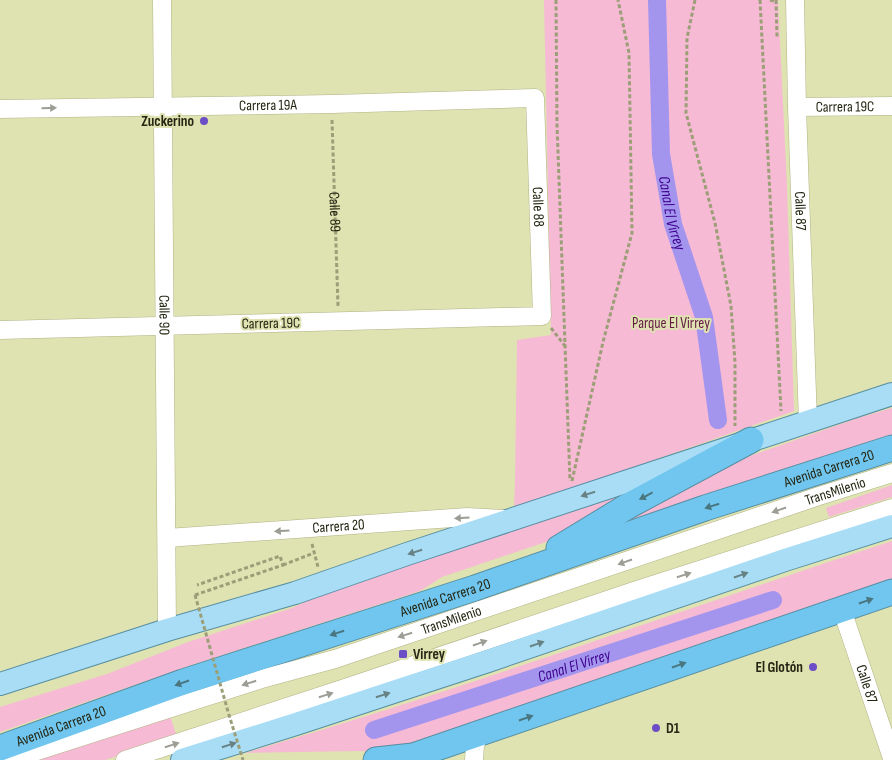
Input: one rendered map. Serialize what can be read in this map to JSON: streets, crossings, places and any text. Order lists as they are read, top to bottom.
{
  "streets": {
    "highway": ["Avenida Carrera 20"],
    "street": [
      "Carrera 19A",
      "Carrera 19C",
      "Calle 88",
      "Calle 87",
      "Calle 90",
      "TransMilenio",
      "Carrera 20"
    ],
    "path": ["Calle 89"]
  },
  "crossings": [
    ["Carrera 19A", "Calle 88"],
    ["Carrera 19A", "Calle 89"],
    ["Carrera 19A", "Calle 90"],
    ["Carrera 19C", "Calle 88"],
    ["Carrera 19C", "Calle 87"],
    ["Carrera 19C", "Calle 89"],
    ["Carrera 19C", "Calle 90"],
    ["Calle 90", "Carrera 20"]
  ],
  "one_way": ["Carrera 20"],
  "water": ["Canal El Virrey"],
  "parks": ["Parque El Virrey"],
  "places": {
    "other": ["Zuckerino", "El Glotón", "D1"],
    "transit": ["Virrey"]
  }
}
